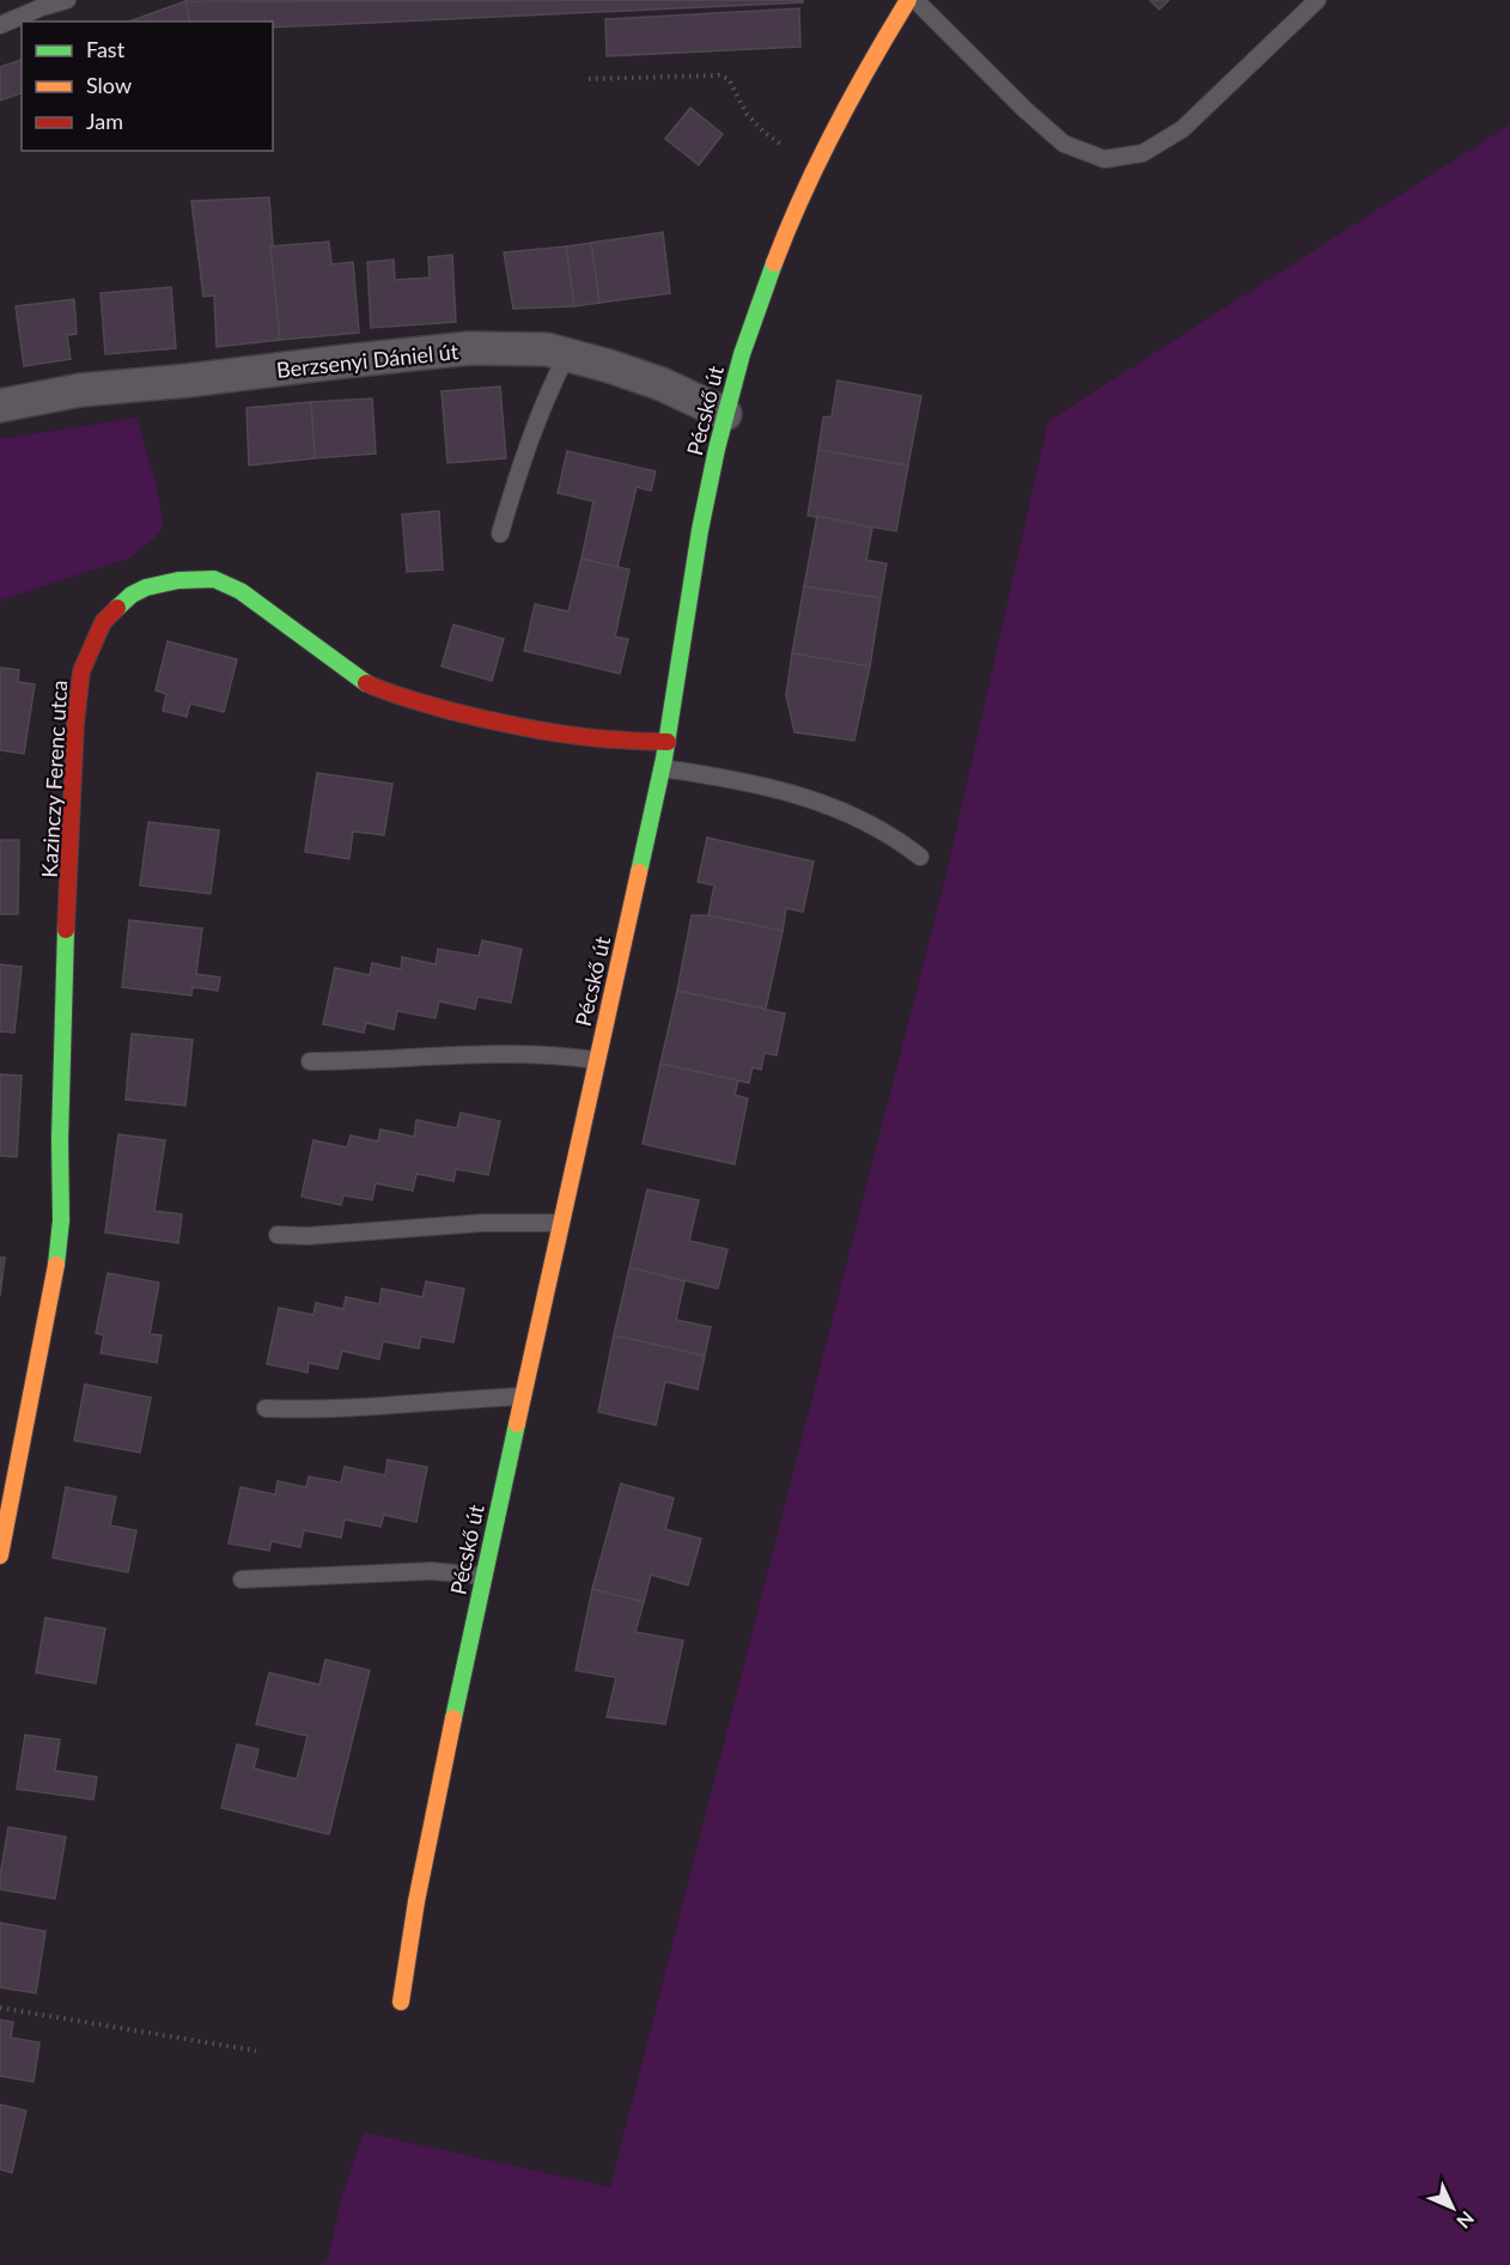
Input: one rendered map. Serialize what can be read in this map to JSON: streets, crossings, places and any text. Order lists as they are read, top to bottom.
{
  "streets": {
    "street": ["Berzsenyi Dániel út", "Pécskő út", "Kazinczy Ferenc utca"]
  },
  "crossings": [
    ["Berzsenyi Dániel út", "Pécskő út"],
    ["Pécskő út", "Kazinczy Ferenc utca"]
  ],
  "legend": ["Fast", "Slow", "Jam"],
  "north": "bottom right"
}
